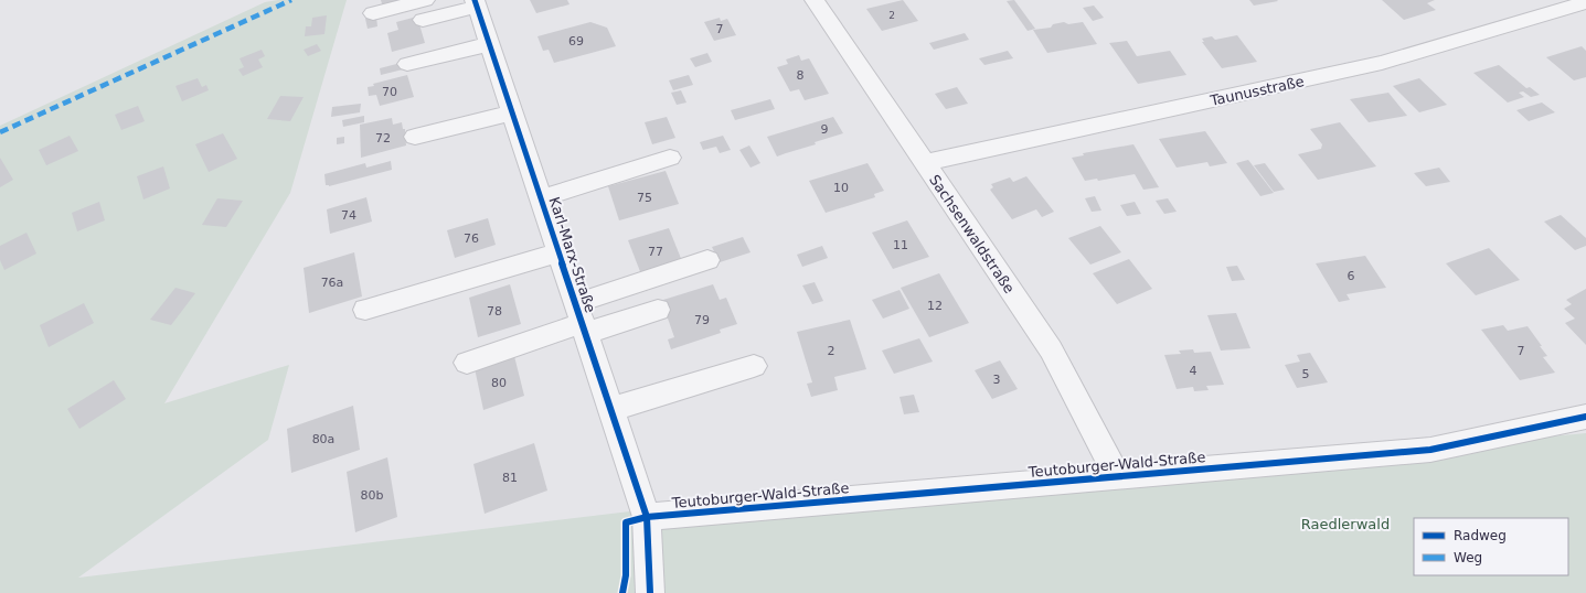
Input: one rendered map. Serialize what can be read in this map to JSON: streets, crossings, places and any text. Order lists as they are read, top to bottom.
{
  "streets": {
    "street": [
      "Taunusstraße",
      "Sachsenwaldstraße",
      "Karl-Marx-Straße",
      "Teutoburger-Wald-Straße"
    ]
  },
  "crossings": [
    ["Taunusstraße", "Sachsenwaldstraße"],
    ["Sachsenwaldstraße", "Teutoburger-Wald-Straße"],
    ["Karl-Marx-Straße", "Teutoburger-Wald-Straße"]
  ],
  "parks": ["Raedlerwald"],
  "house_numbers": [
    "2",
    "7",
    "69",
    "8",
    "70",
    "9",
    "72",
    "10",
    "75",
    "74",
    "76",
    "11",
    "77",
    "6",
    "76a",
    "12",
    "78",
    "79",
    "2",
    "7",
    "4",
    "5",
    "3",
    "80",
    "80a",
    "81",
    "80b"
  ],
  "legend": ["Radweg", "Weg"]
}
